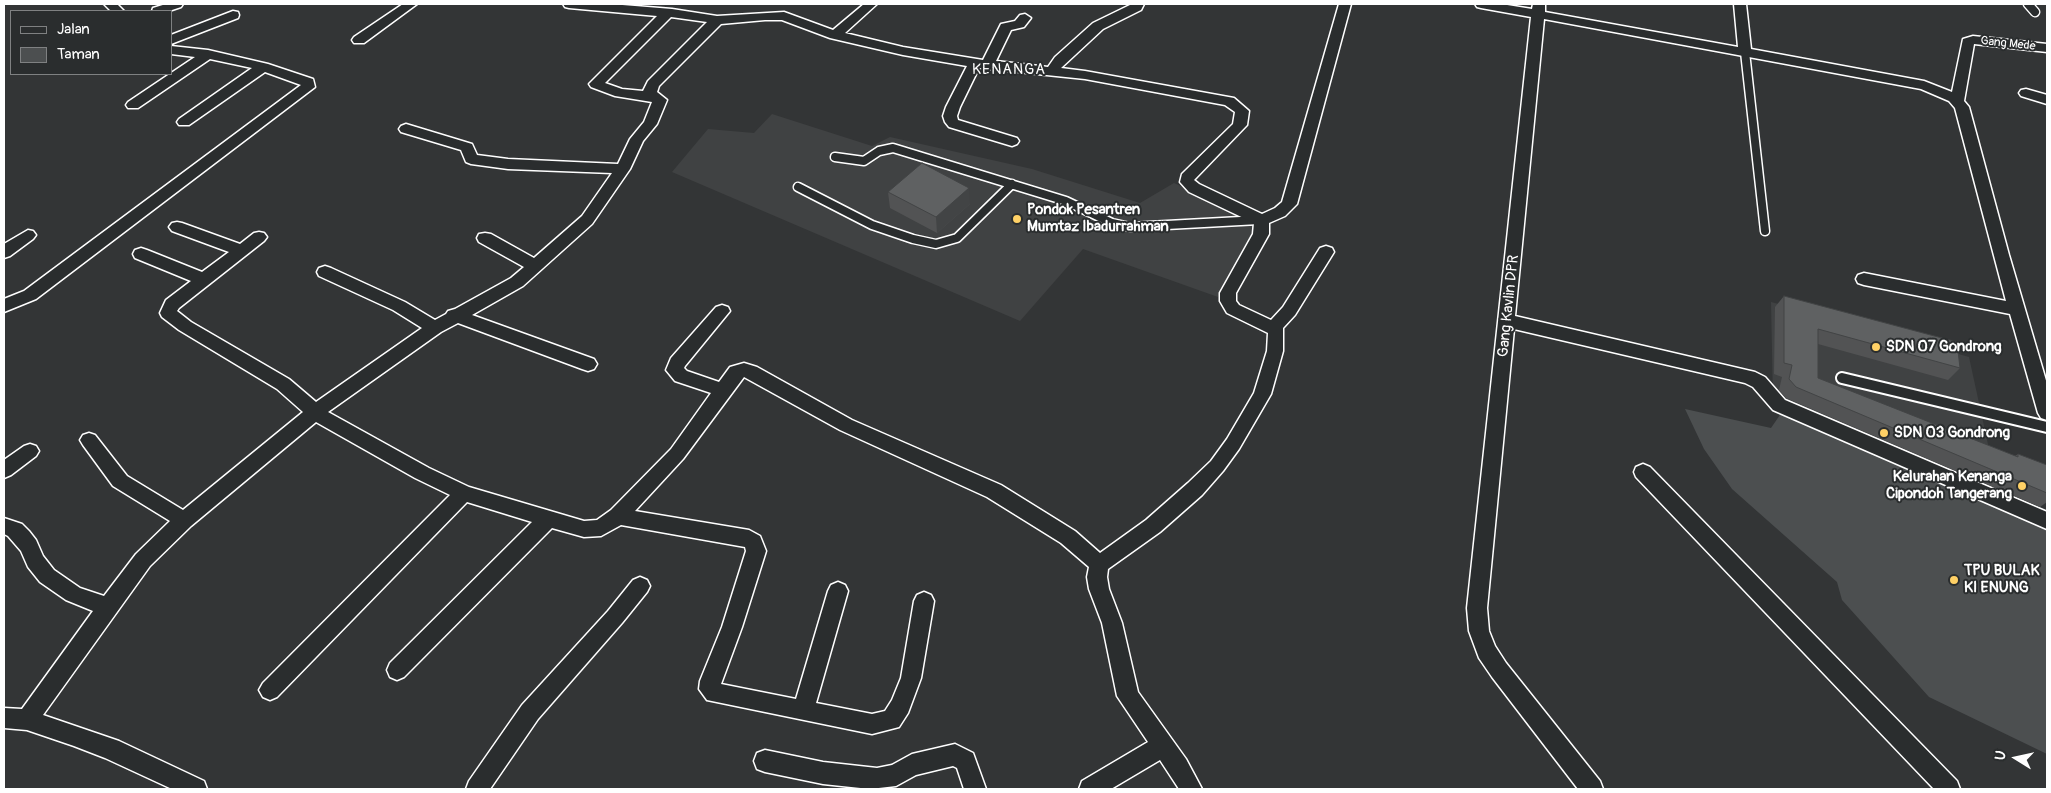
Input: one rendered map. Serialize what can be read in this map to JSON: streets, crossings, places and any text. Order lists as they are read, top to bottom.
{
  "streets": {
    "street": ["Gang Mede", "Gang Kavlin DPR"]
  },
  "districts": ["KENANGA"],
  "places": [
    "Pondok Pesantren Mumtaz Ibadurrahman",
    "SDN 07 Gondrong",
    "SDN 03 Gondrong",
    "Kelurahan Kenanga Cipondoh Tangerang",
    "TPU BULAK KI ENUNG"
  ],
  "legend": ["Jalan", "Taman"],
  "north": "left"
}
